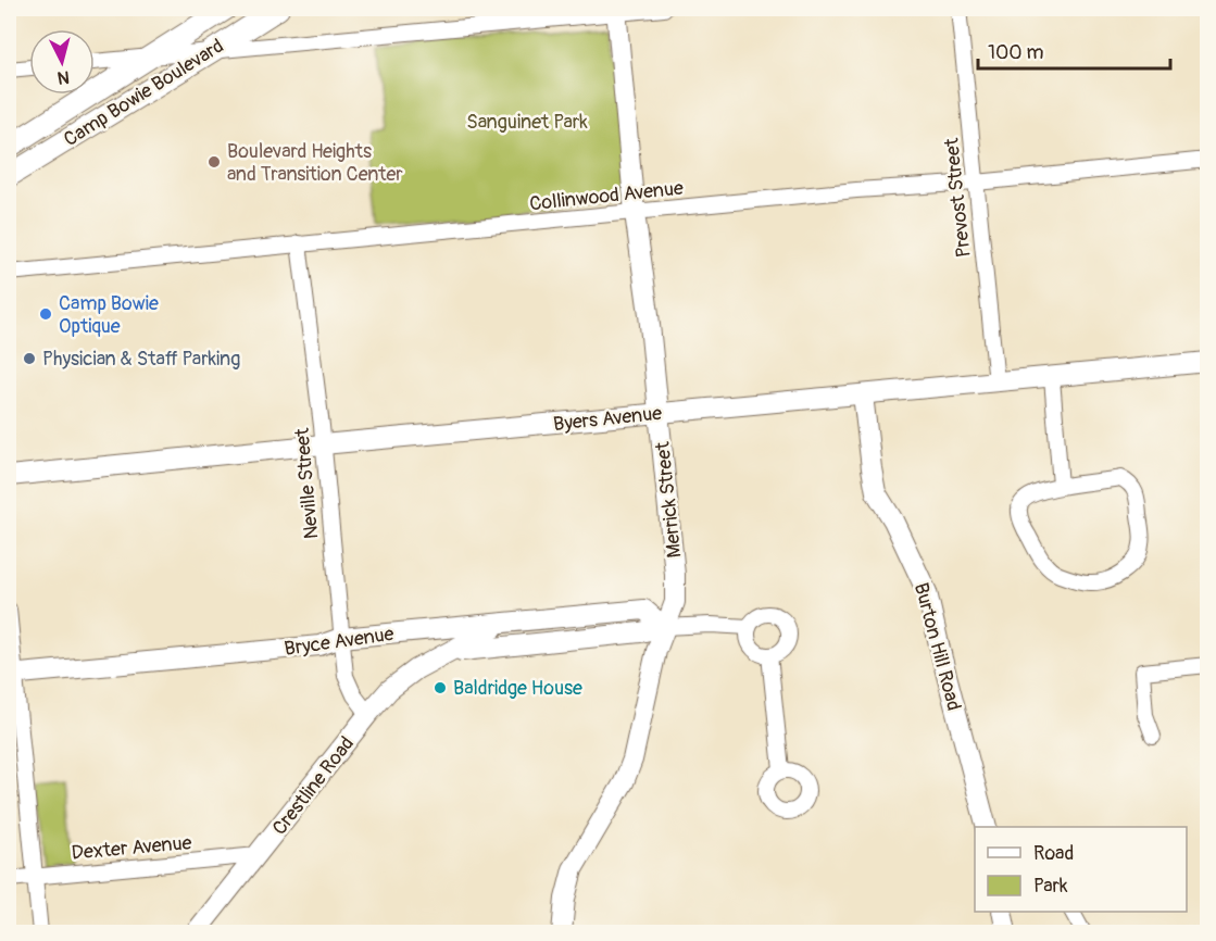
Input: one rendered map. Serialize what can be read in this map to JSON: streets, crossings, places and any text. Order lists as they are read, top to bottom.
{
  "streets": {
    "main road": ["Camp Bowie Boulevard"],
    "street": [
      "Collinwood Avenue",
      "Prevost Street",
      "Byers Avenue",
      "Neville Street",
      "Merrick Street",
      "Bryce Avenue",
      "Burton Hill Road",
      "Crestline Road",
      "Dexter Avenue"
    ]
  },
  "crossings": [
    ["Collinwood Avenue", "Prevost Street"],
    ["Collinwood Avenue", "Neville Street"],
    ["Collinwood Avenue", "Merrick Street"],
    ["Prevost Street", "Byers Avenue"],
    ["Byers Avenue", "Neville Street"],
    ["Byers Avenue", "Merrick Street"],
    ["Byers Avenue", "Burton Hill Road"],
    ["Neville Street", "Bryce Avenue"],
    ["Neville Street", "Crestline Road"],
    ["Merrick Street", "Bryce Avenue"],
    ["Bryce Avenue", "Crestline Road"],
    ["Crestline Road", "Dexter Avenue"]
  ],
  "parks": ["Sanguinet Park"],
  "places": [
    "Boulevard Heights and Transition Center",
    "Camp Bowie Optique",
    "Physician & Staff Parking",
    "Baldridge House"
  ],
  "legend": ["Road", "Park"],
  "scale_bar": "100 m",
  "north": "bottom"
}
